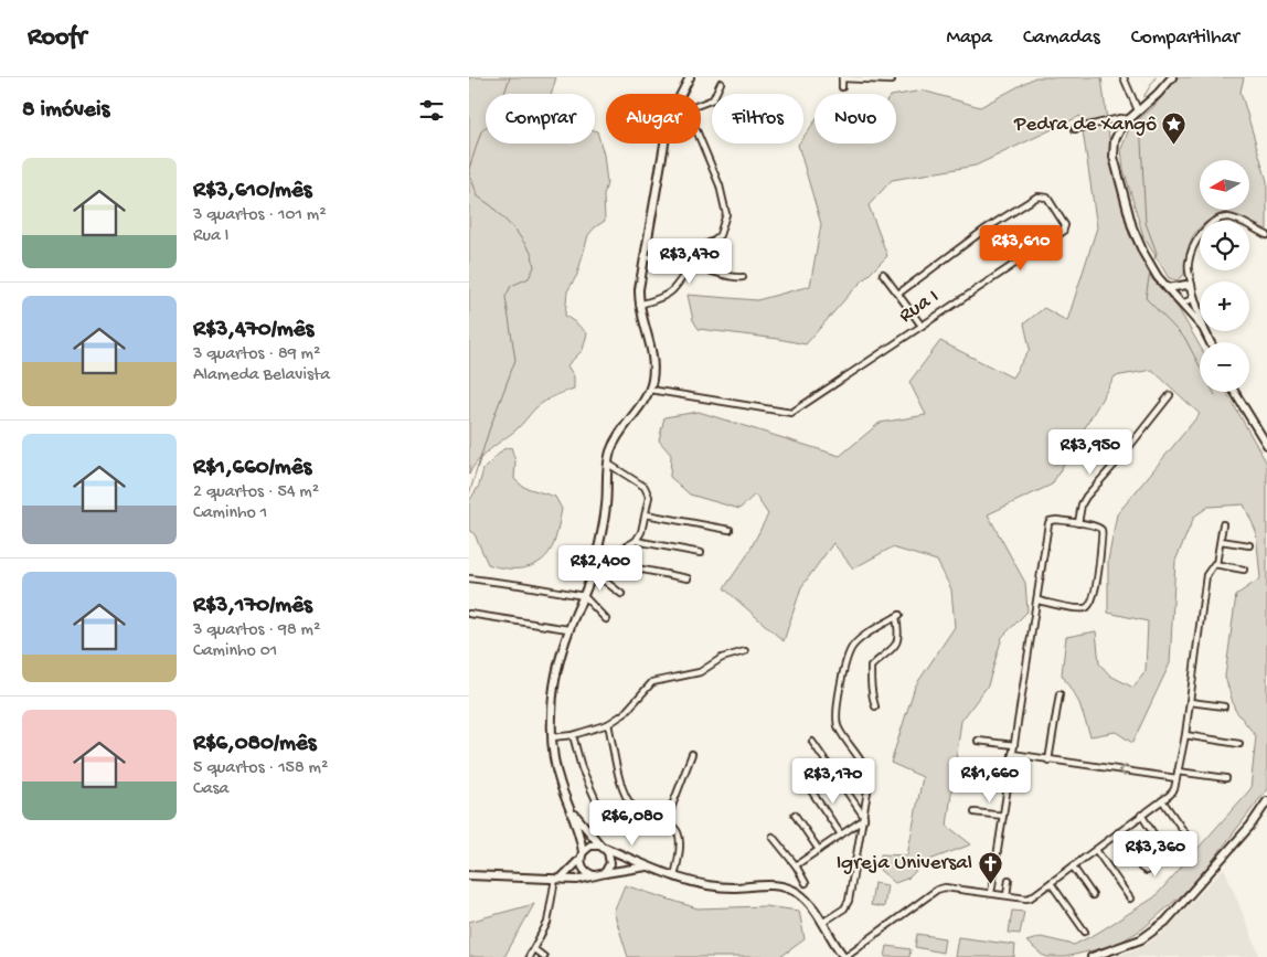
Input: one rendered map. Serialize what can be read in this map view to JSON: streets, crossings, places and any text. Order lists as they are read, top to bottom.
{
  "streets": {
    "street": ["Rua I"]
  },
  "places": {
    "place": ["Pedra de Xangô"],
    "church": ["Igreja Universal"]
  },
  "north": "left",
  "page": {
    "header": "Roofr",
    "nav": ["Mapa", "Camadas", "Compartilhar"],
    "heading": "8 imóveis",
    "chip": [
      "Comprar",
      "Alugar",
      "Filtros",
      "Novo"
    ],
    "list": [
      {
        "name": "R$3,610/mês",
        "note": "3 quartos · 101 m² · Rua I"
      },
      {
        "name": "R$3,470/mês",
        "note": "3 quartos · 89 m² · Alameda Belavista"
      },
      {
        "name": "R$1,660/mês",
        "note": "2 quartos · 54 m² · Caminho 1"
      },
      {
        "name": "R$3,170/mês",
        "note": "3 quartos · 98 m² · Caminho 01"
      },
      {
        "name": "R$6,080/mês",
        "note": "5 quartos · 158 m² · Casa"
      }
    ],
    "map_buttons": ["+", "−"],
    "price": [
      "R$3,610",
      "R$3,470",
      "R$3,950",
      "R$2,400",
      "R$1,660",
      "R$3,170",
      "R$6,080",
      "R$3,360"
    ]
  }
}
